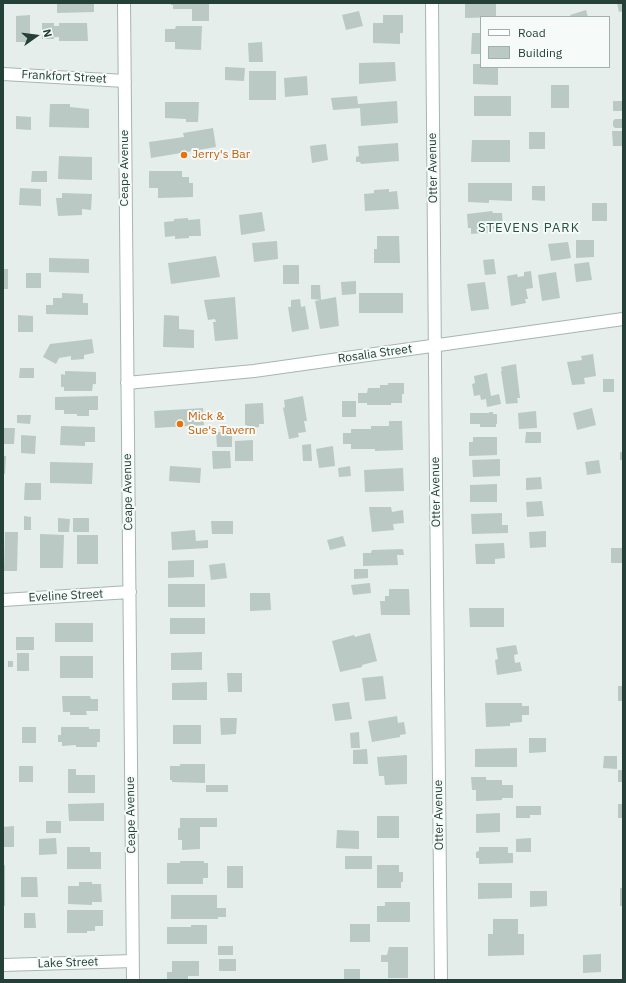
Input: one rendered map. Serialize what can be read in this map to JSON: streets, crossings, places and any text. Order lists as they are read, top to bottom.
{
  "streets": {
    "street": [
      "Frankfort Street",
      "Ceape Avenue",
      "Otter Avenue",
      "Rosalia Street",
      "Eveline Street",
      "Lake Street"
    ]
  },
  "crossings": [
    ["Frankfort Street", "Ceape Avenue"],
    ["Ceape Avenue", "Rosalia Street"],
    ["Ceape Avenue", "Eveline Street"],
    ["Ceape Avenue", "Lake Street"],
    ["Otter Avenue", "Rosalia Street"]
  ],
  "districts": ["STEVENS PARK"],
  "places": ["Jerry's Bar", "Mick & Sue's Tavern"],
  "legend": ["Road", "Building"],
  "north": "right"
}
